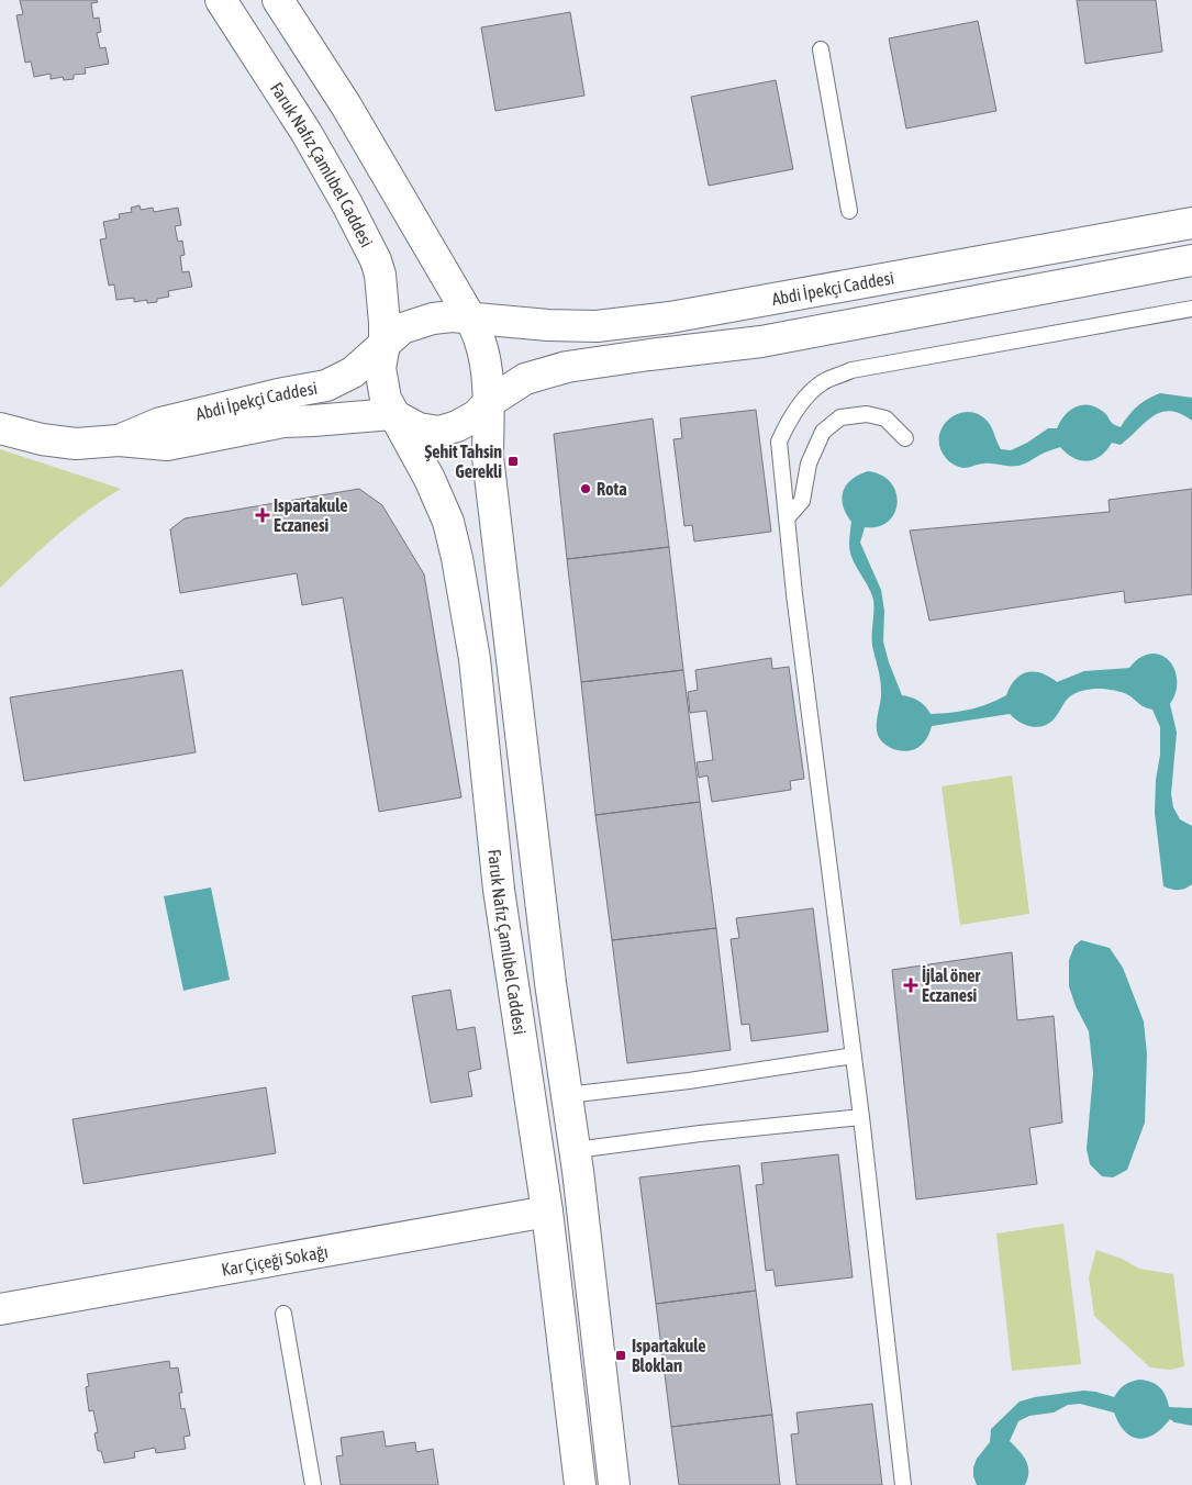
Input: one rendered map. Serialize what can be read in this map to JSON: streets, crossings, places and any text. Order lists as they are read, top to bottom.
{
  "streets": {
    "street": ["Faruk Nafız Çamlıbel Caddesi", "Abdi İpekçi Caddesi", "Kar Çiçeği Sokağı"]
  },
  "crossings": [
    ["Faruk Nafız Çamlıbel Caddesi", "Abdi İpekçi Caddesi"],
    ["Faruk Nafız Çamlıbel Caddesi", "Kar Çiçeği Sokağı"]
  ],
  "places": {
    "transit": ["Şehit Tahsin Gerekli", "Ispartakule Blokları"],
    "other": ["Rota"],
    "health": ["Ispartakule Eczanesi", "İjlal öner Eczanesi"]
  }
}
